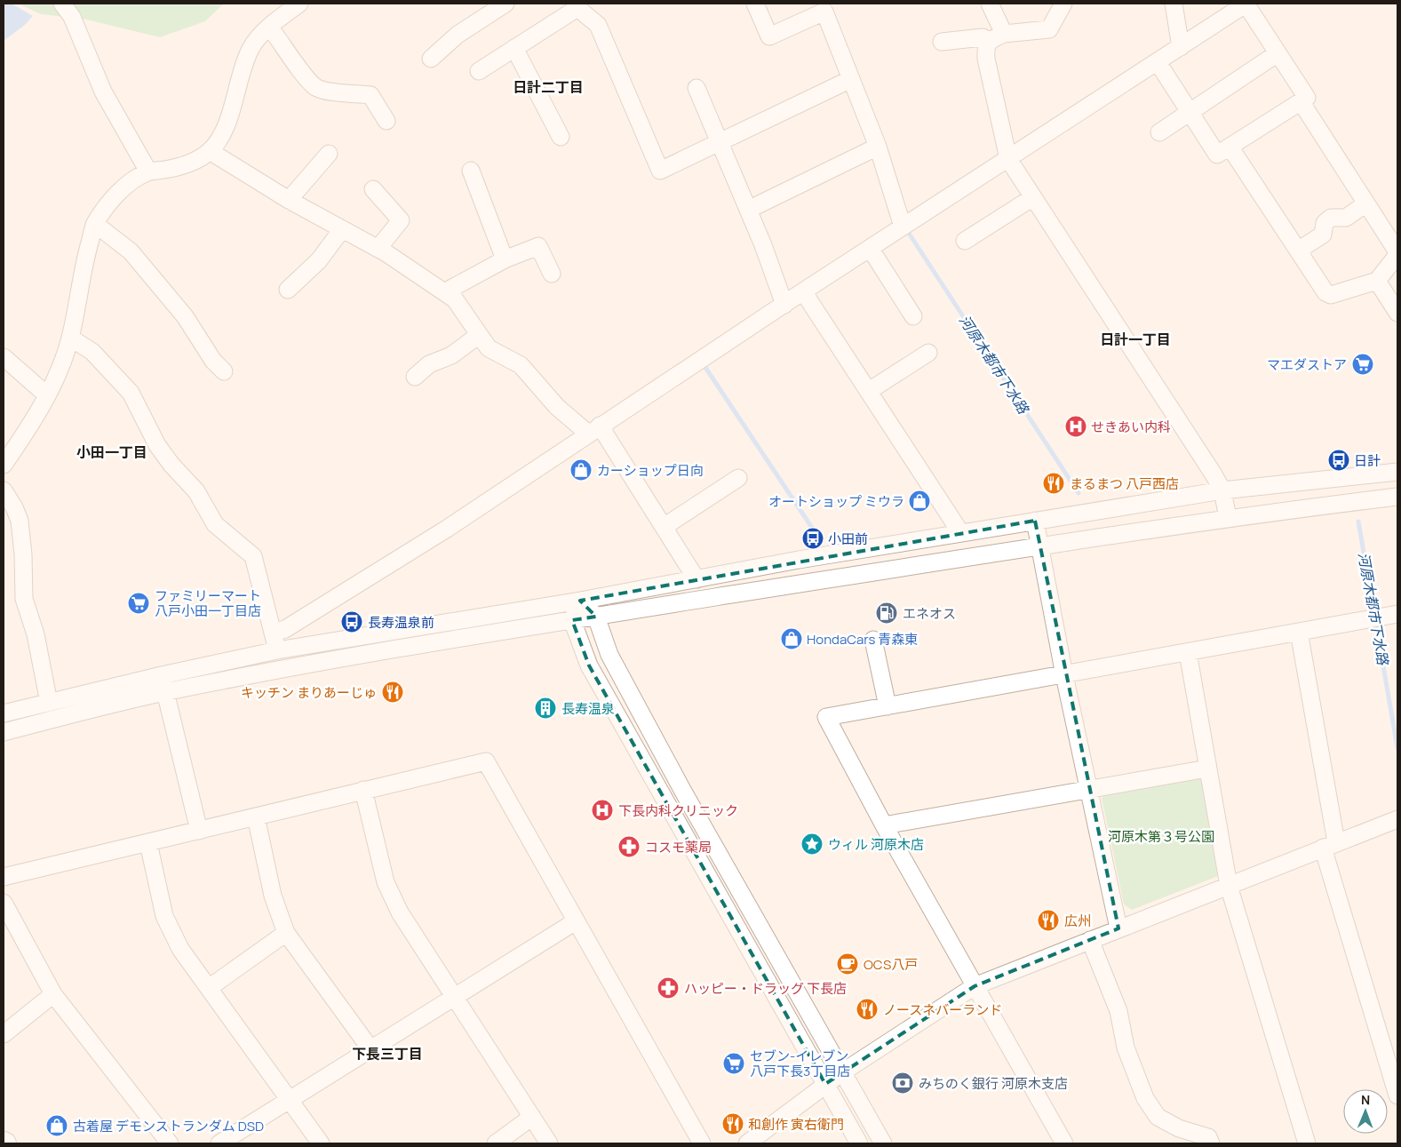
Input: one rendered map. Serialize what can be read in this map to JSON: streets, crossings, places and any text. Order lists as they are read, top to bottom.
{
  "districts": [
    "日計二丁目",
    "日計一丁目",
    "小田一丁目",
    "下長三丁目"
  ],
  "water": ["河原木都市下水路"],
  "parks": ["河原木第３号公園"],
  "places": {
    "supermarket": ["マエダストア", "ファミリーマート 八戸小田一丁目店", "セブン-イレブン 八戸下長3丁目店"],
    "hospital": ["せきあい内科", "下長内科クリニック"],
    "bus stop": ["日計", "小田前", "長寿温泉前"],
    "shop": [
      "カーショップ日向",
      "オートショップ ミウラ",
      "HondaCars 青森東",
      "古着屋 デモンストランダム DSD"
    ],
    "restaurant": [
      "まるまつ 八戸西店",
      "キッチン まりあーじゅ",
      "広州",
      "ノースネバーランド",
      "和創作 寅右衛門"
    ],
    "fuel station": ["エネオス"],
    "building": ["長寿温泉"],
    "place": ["ウィル 河原木店"],
    "pharmacy": ["コスモ薬局", "ハッピー・ドラッグ 下長店"],
    "cafe": ["OCS八戸"],
    "bank": ["みちのく銀行 河原木支店"]
  },
  "north": "top"
}
